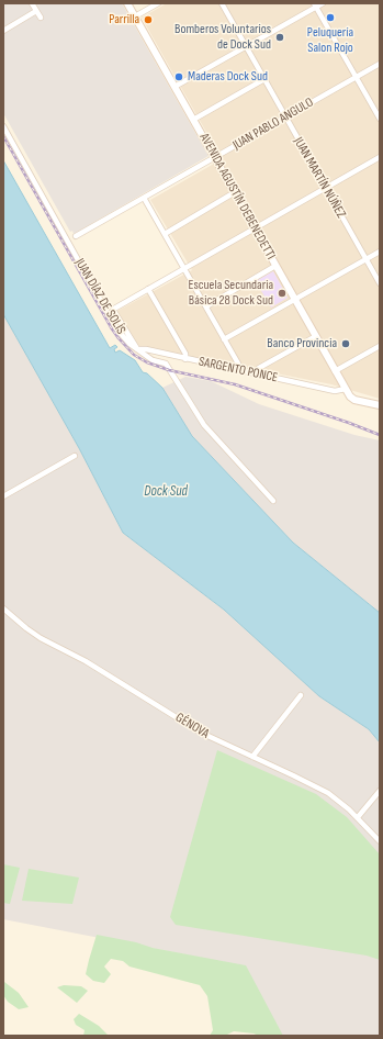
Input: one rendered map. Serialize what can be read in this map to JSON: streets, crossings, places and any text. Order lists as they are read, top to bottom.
{
  "streets": {
    "main road": ["AVENIDA AGUSTÍN DEBENEDETTI"],
    "street": [
      "JUAN PABLO ANGULO",
      "JUAN MARTÍN NÚÑEZ",
      "JUAN DÍAZ DE SOLÍS",
      "SARGENTO PONCE",
      "GÉNOVA"
    ]
  },
  "crossings": [
    ["JUAN PABLO ANGULO", "JUAN MARTÍN NÚÑEZ"],
    ["JUAN PABLO ANGULO", "AVENIDA AGUSTÍN DEBENEDETTI"],
    ["AVENIDA AGUSTÍN DEBENEDETTI", "SARGENTO PONCE"],
    ["JUAN DÍAZ DE SOLÍS", "SARGENTO PONCE"]
  ],
  "water": ["Dock Sud"],
  "places": [
    "Peluquería Salon Rojo",
    "Parrilla",
    "Bomberos Voluntarios de Dock Sud",
    "Maderas Dock Sud",
    "Escuela Secundaria Básica 28 Dock Sud",
    "Banco Provincia"
  ]
}
